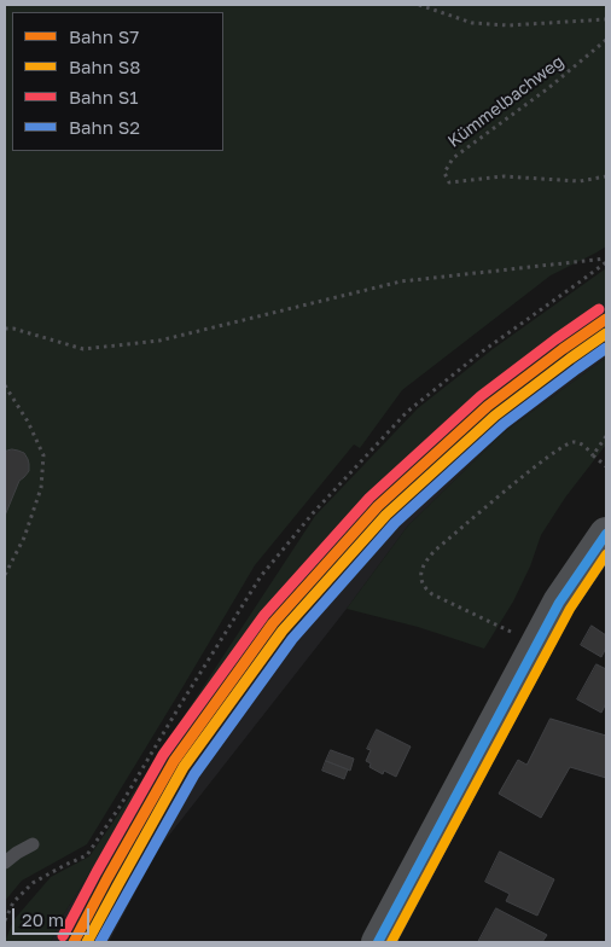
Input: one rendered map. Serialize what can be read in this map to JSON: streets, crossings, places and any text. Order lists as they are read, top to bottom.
{
  "streets": {
    "path": ["Kümmelbachweg"]
  },
  "lines": [
    "rail line S1",
    "rail line S7",
    "rail line S8",
    "rail line S2"
  ],
  "legend": [
    "Bahn S7",
    "Bahn S8",
    "Bahn S1",
    "Bahn S2"
  ],
  "scale_bar": "20 m"
}
